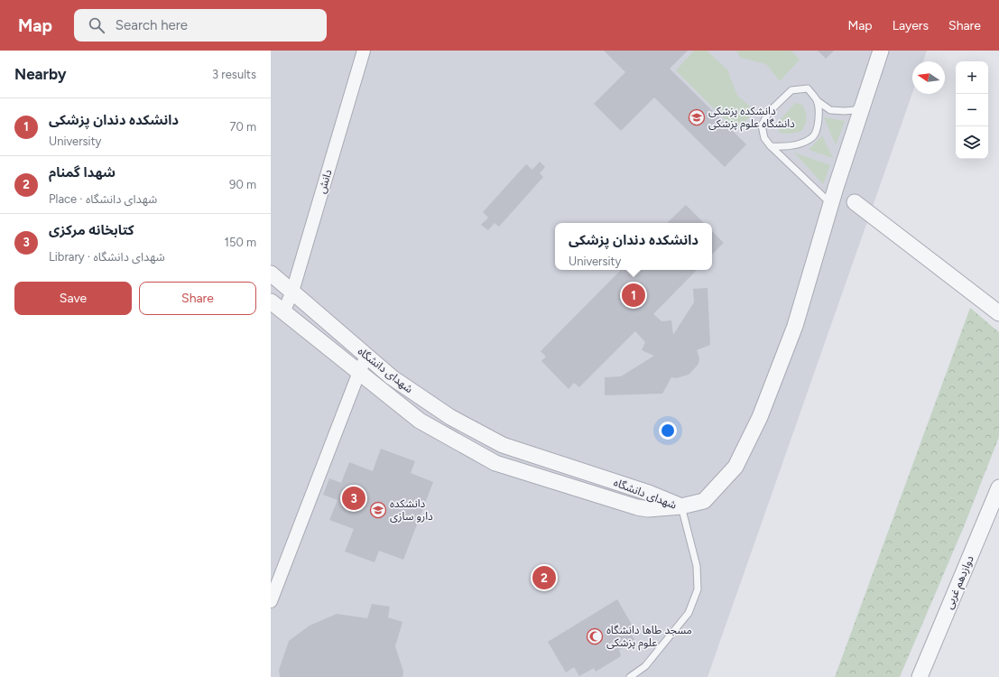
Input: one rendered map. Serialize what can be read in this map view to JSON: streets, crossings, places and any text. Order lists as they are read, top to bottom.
{
  "streets": {
    "street": ["دانش", "شهدای دانشگاه", "دوازدهم غربی"]
  },
  "crossings": [
    ["دانش", "شهدای دانشگاه"]
  ],
  "places": {
    "school or university": ["دانشکده پزشکی دانشگاه علوم پزشکی", "دانشکده دارو سازی"],
    "mosque": ["مسجد طاها دانشگاه علوم پزشکی"]
  },
  "north": "left",
  "page": {
    "header": "Map",
    "search": "Search here",
    "nav": ["Map", "Layers", "Share"],
    "heading": ["Nearby", "3 results"],
    "map_buttons": ["+", "−"],
    "list": [
      {
        "mark": "1",
        "name": "دانشکده دندان پزشکی",
        "note": "University",
        "value": "70 m"
      },
      {
        "mark": "2",
        "name": "شهدا گمنام",
        "note": "Place · شهدای دانشگاه",
        "value": "90 m"
      },
      {
        "mark": "3",
        "name": "کتابخانه مرکزی",
        "note": "Library · شهدای دانشگاه",
        "value": "150 m"
      }
    ],
    "popup": ["دانشکده دندان پزشکی", "University"],
    "buttons": ["Save", "Share"],
    "pins": ["1", "3", "2"]
  }
}
